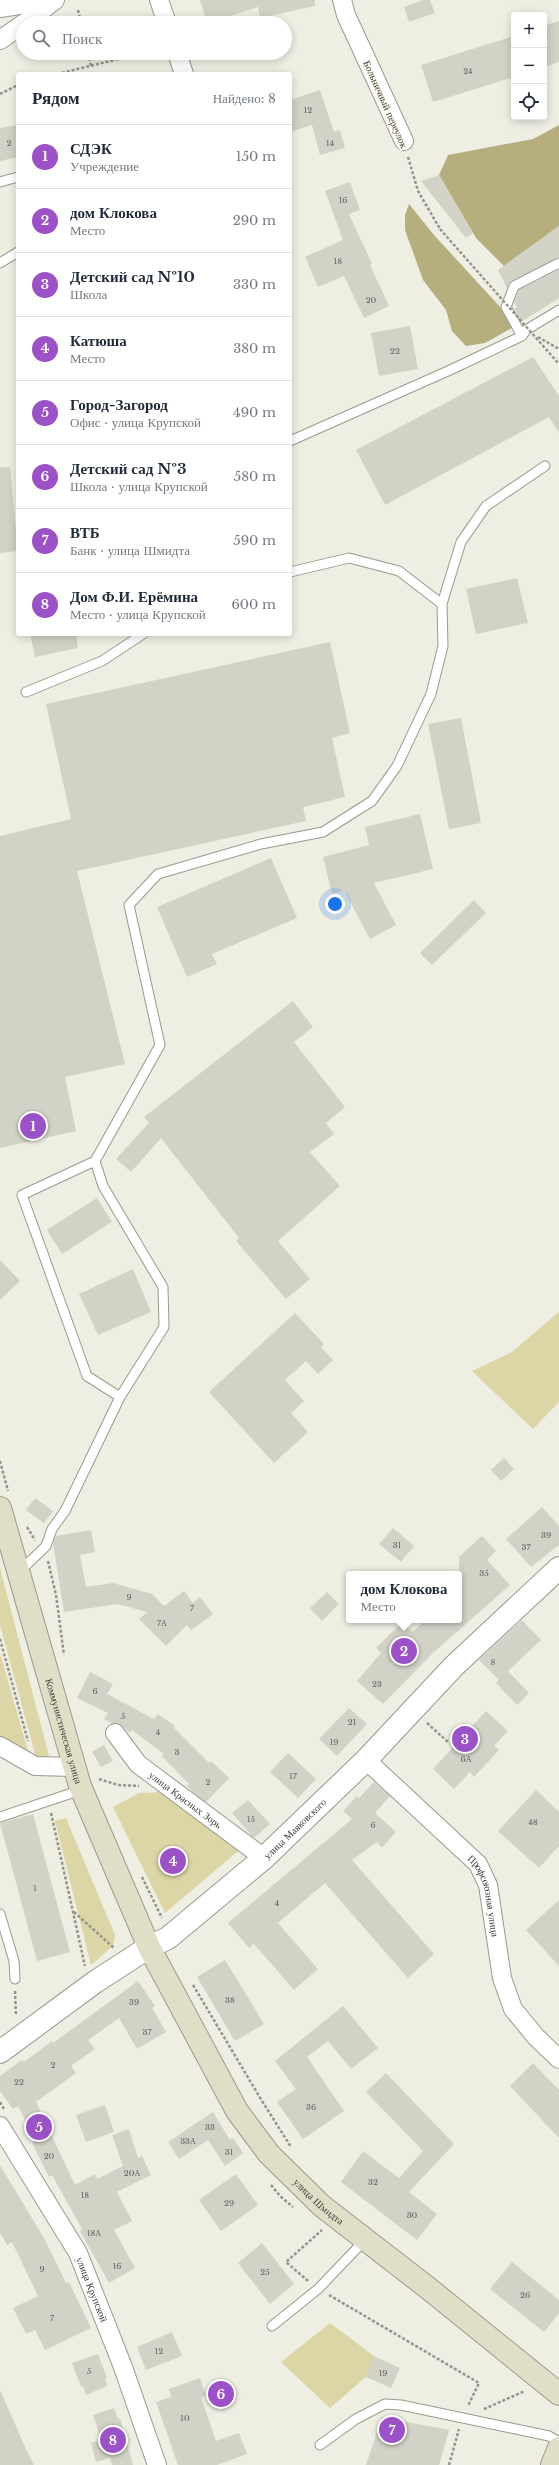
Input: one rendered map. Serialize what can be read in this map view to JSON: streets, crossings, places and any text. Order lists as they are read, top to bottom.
{
  "streets": {
    "main road": ["Коммунистическая улица", "улица Шмидта"],
    "street": [
      "Больничный переулок",
      "улица Красных Зорь",
      "улица Маяковского",
      "Профсоюзная улица",
      "улица Крупской"
    ]
  },
  "crossings": [
    ["Коммунистическая улица", "улица Маяковского"],
    ["Коммунистическая улица", "улица Шмидта"],
    ["улица Красных Зорь", "улица Маяковского"],
    ["улица Маяковского", "Профсоюзная улица"],
    ["улица Маяковского", "улица Шмидта"]
  ],
  "house_numbers": [
    "24",
    "12",
    "2",
    "14",
    "16",
    "18",
    "20",
    "22",
    "39",
    "31",
    "37",
    "35",
    "9",
    "7",
    "7А",
    "8",
    "23",
    "6",
    "5",
    "21",
    "4",
    "19",
    "3",
    "6А",
    "17",
    "2",
    "15",
    "48",
    "6",
    "1",
    "4",
    "38",
    "39",
    "37",
    "2",
    "22",
    "36",
    "33",
    "33А",
    "31",
    "20",
    "20А",
    "32",
    "18",
    "29",
    "30",
    "18А",
    "16",
    "9",
    "25",
    "26",
    "7",
    "12",
    "5",
    "19",
    "10"
  ],
  "page": {
    "map_buttons": ["+", "−"],
    "search": "Поиск",
    "heading": ["Рядом", "Найдено: 8"],
    "list": [
      {
        "mark": "1",
        "name": "СДЭК",
        "note": "Учреждение",
        "value": "150 m"
      },
      {
        "mark": "2",
        "name": "дом Клокова",
        "note": "Место",
        "value": "290 m"
      },
      {
        "mark": "3",
        "name": "Детский сад №10",
        "note": "Школа",
        "value": "330 m"
      },
      {
        "mark": "4",
        "name": "Катюша",
        "note": "Место",
        "value": "380 m"
      },
      {
        "mark": "5",
        "name": "Город-Загород",
        "note": "Офис · улица Крупской",
        "value": "490 m"
      },
      {
        "mark": "6",
        "name": "Детский сад №3",
        "note": "Школа · улица Крупской",
        "value": "580 m"
      },
      {
        "mark": "7",
        "name": "ВТБ",
        "note": "Банк · улица Шмидта",
        "value": "590 m"
      },
      {
        "mark": "8",
        "name": "Дом Ф.И. Ерёмина",
        "note": "Место · улица Крупской",
        "value": "600 m"
      }
    ],
    "pins": [
      "1",
      "2",
      "3",
      "4",
      "5",
      "6",
      "7",
      "8"
    ],
    "popup": ["дом Клокова", "Место"]
  }
}
